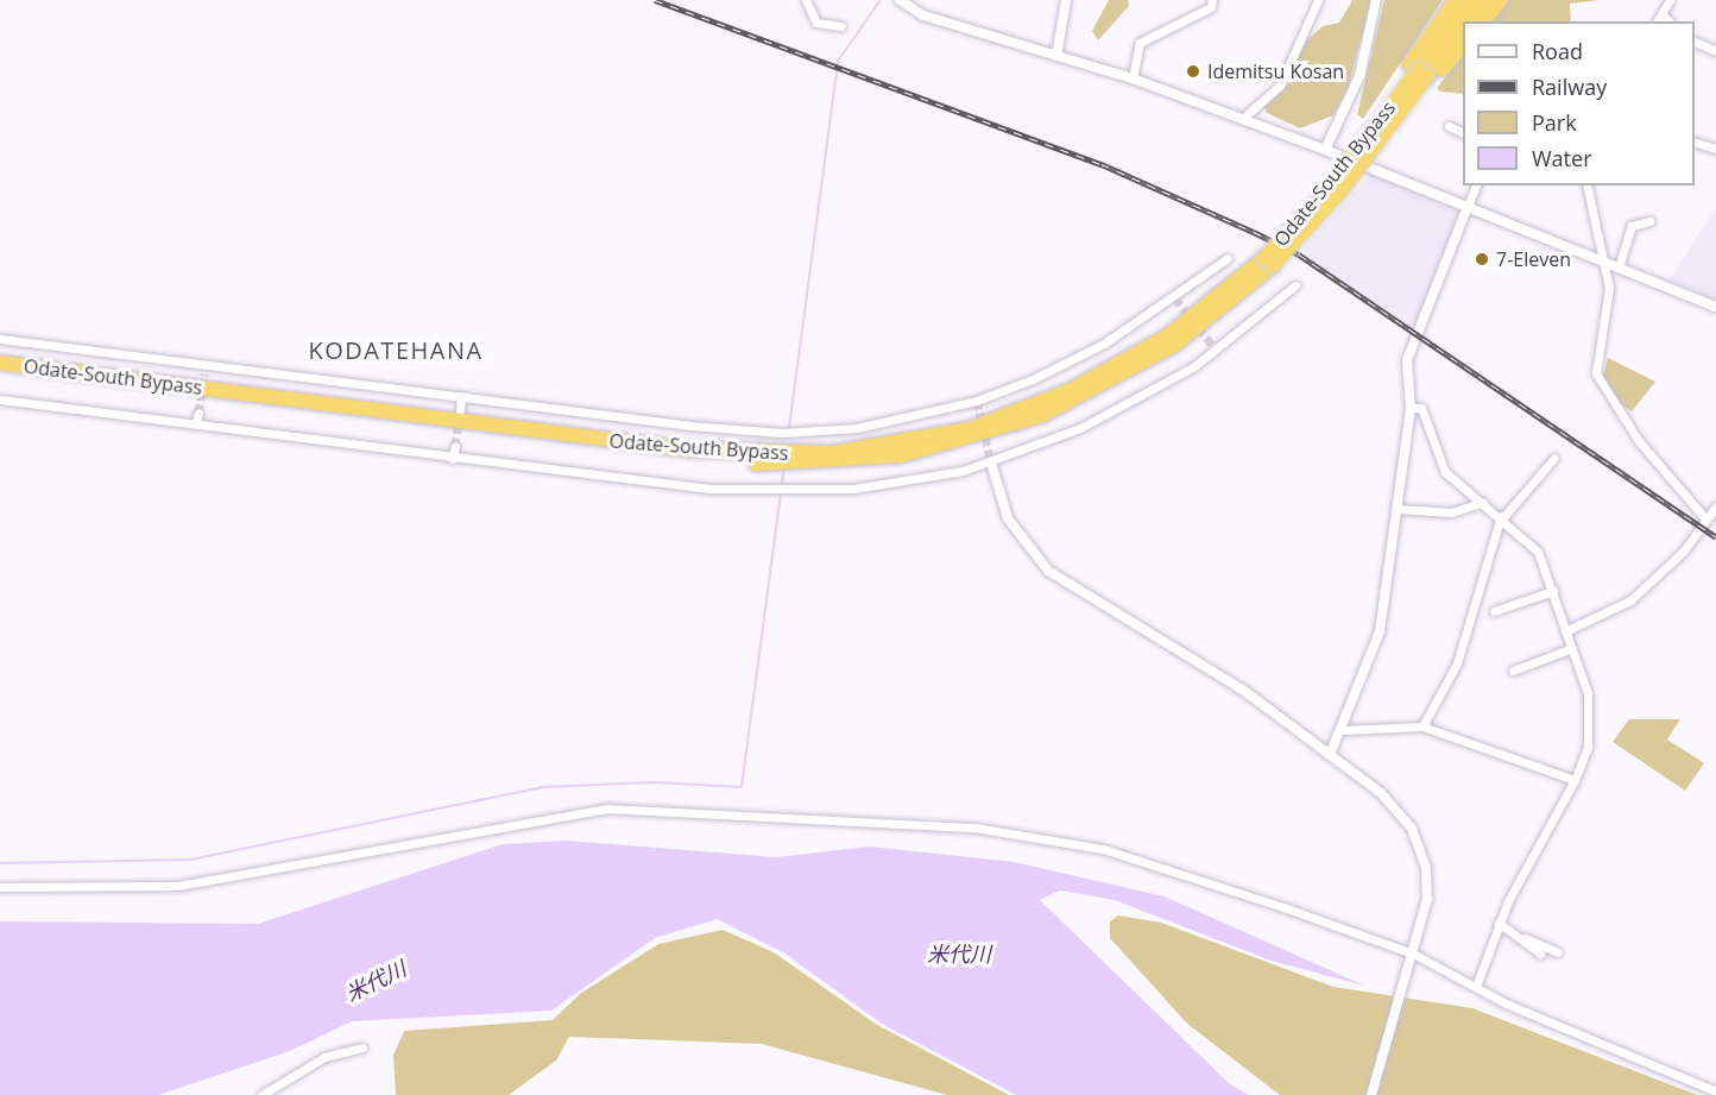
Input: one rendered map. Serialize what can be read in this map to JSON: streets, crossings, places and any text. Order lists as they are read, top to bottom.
{
  "streets": {
    "highway": ["Odate-South Bypass"]
  },
  "districts": ["KODATEHANA"],
  "water": ["米代川"],
  "places": ["Idemitsu Kosan", "7-Eleven"],
  "legend": [
    "Road",
    "Railway",
    "Park",
    "Water"
  ]
}
